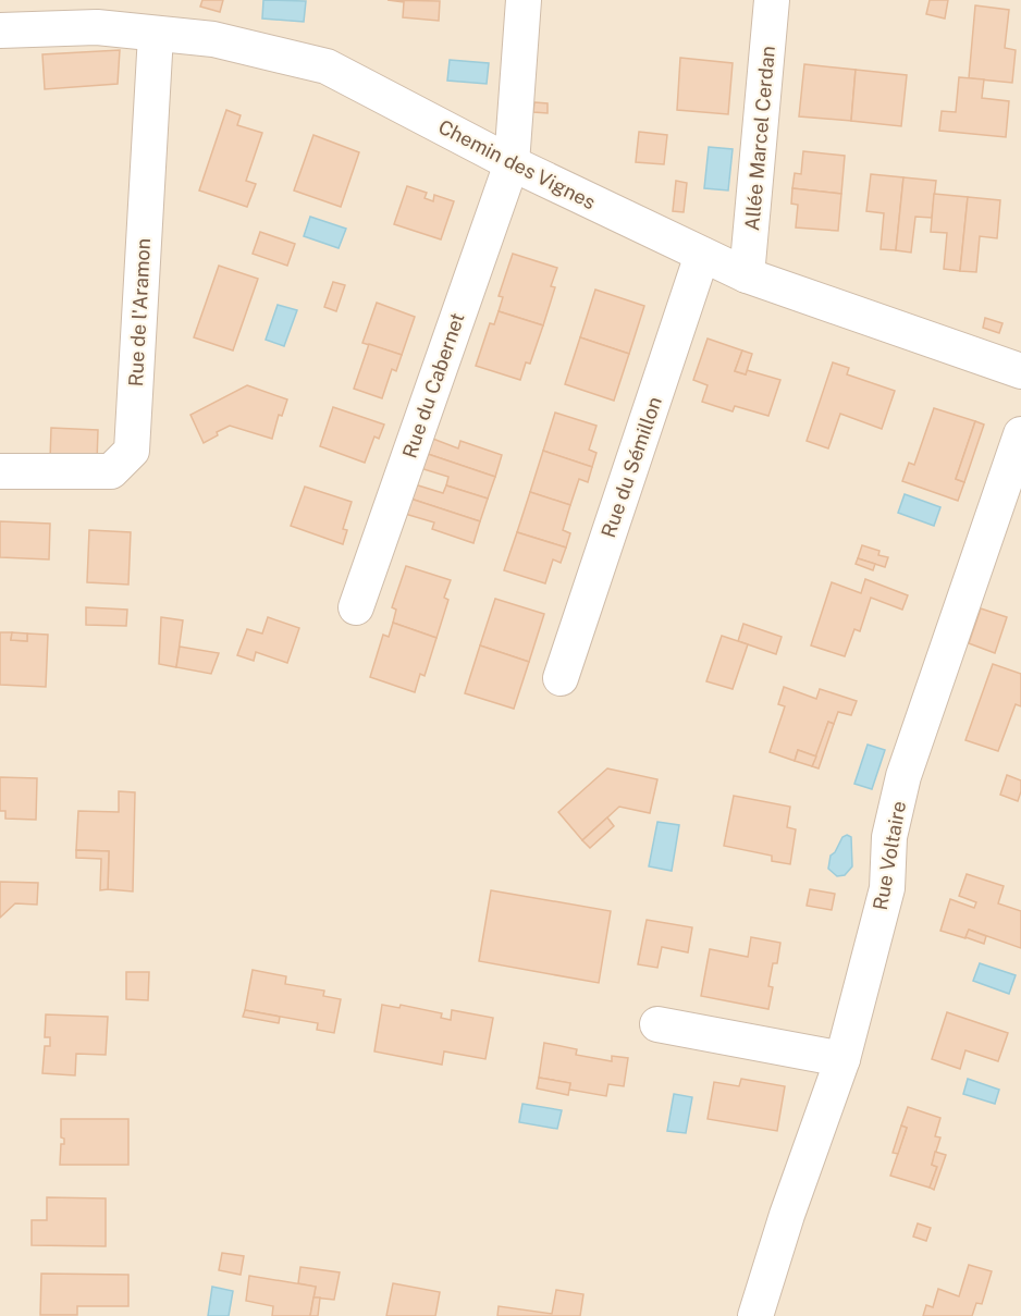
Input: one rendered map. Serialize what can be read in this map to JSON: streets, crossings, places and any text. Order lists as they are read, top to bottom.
{
  "streets": {
    "street": [
      "Allée Marcel Cerdan",
      "Chemin des Vignes",
      "Rue de l'Aramon",
      "Rue du Cabernet",
      "Rue du Sémillon",
      "Rue Voltaire"
    ]
  },
  "crossings": [
    ["Allée Marcel Cerdan", "Chemin des Vignes"],
    ["Chemin des Vignes", "Rue de l'Aramon"],
    ["Chemin des Vignes", "Rue du Cabernet"],
    ["Chemin des Vignes", "Rue du Sémillon"]
  ]
}
